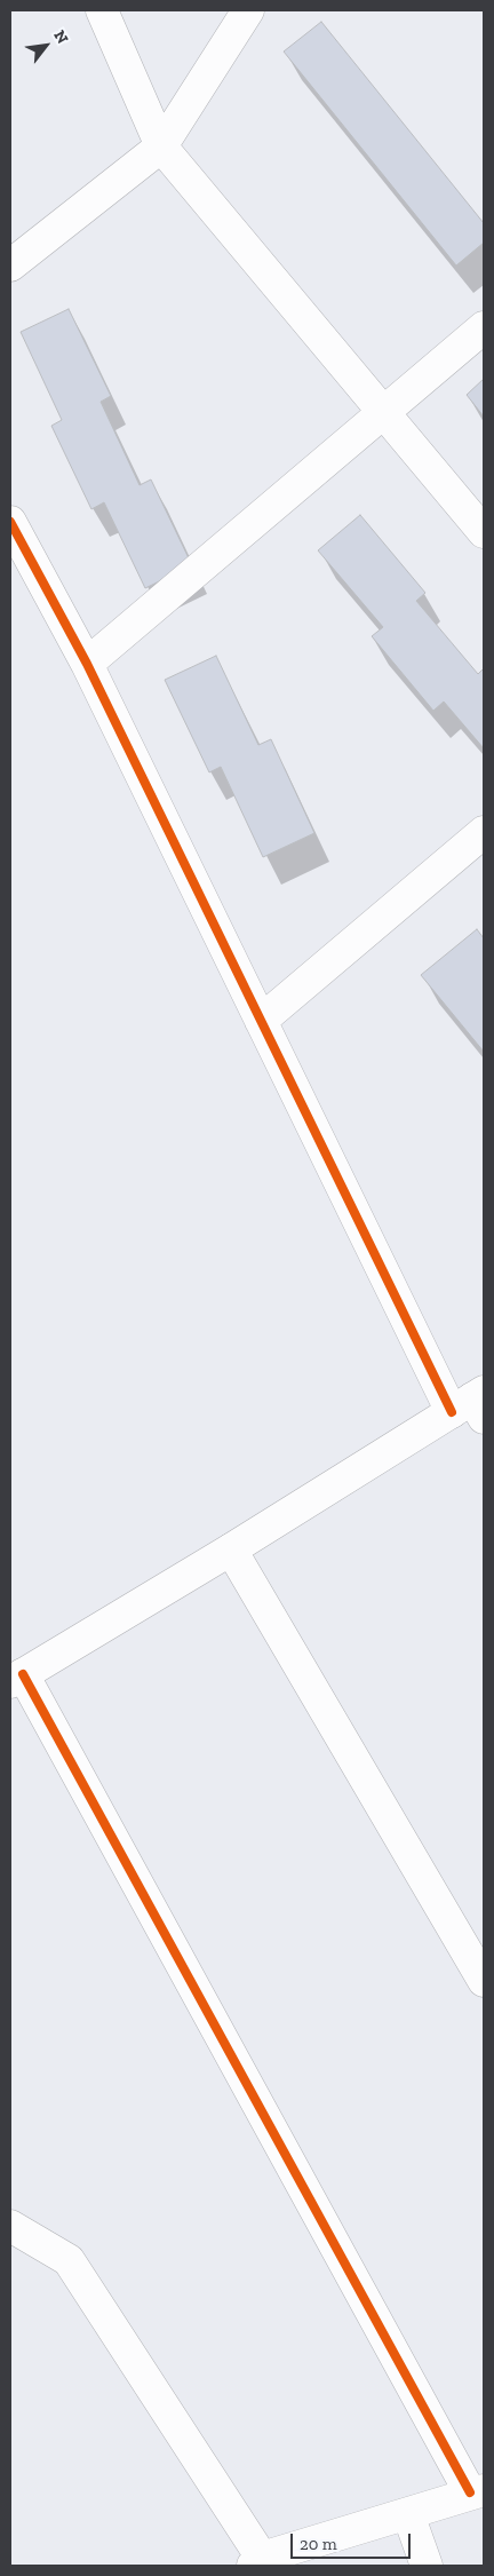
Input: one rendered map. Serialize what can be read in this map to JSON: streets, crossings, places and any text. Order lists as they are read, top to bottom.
{
  "scale_bar": "20 m",
  "north": "top right"
}
